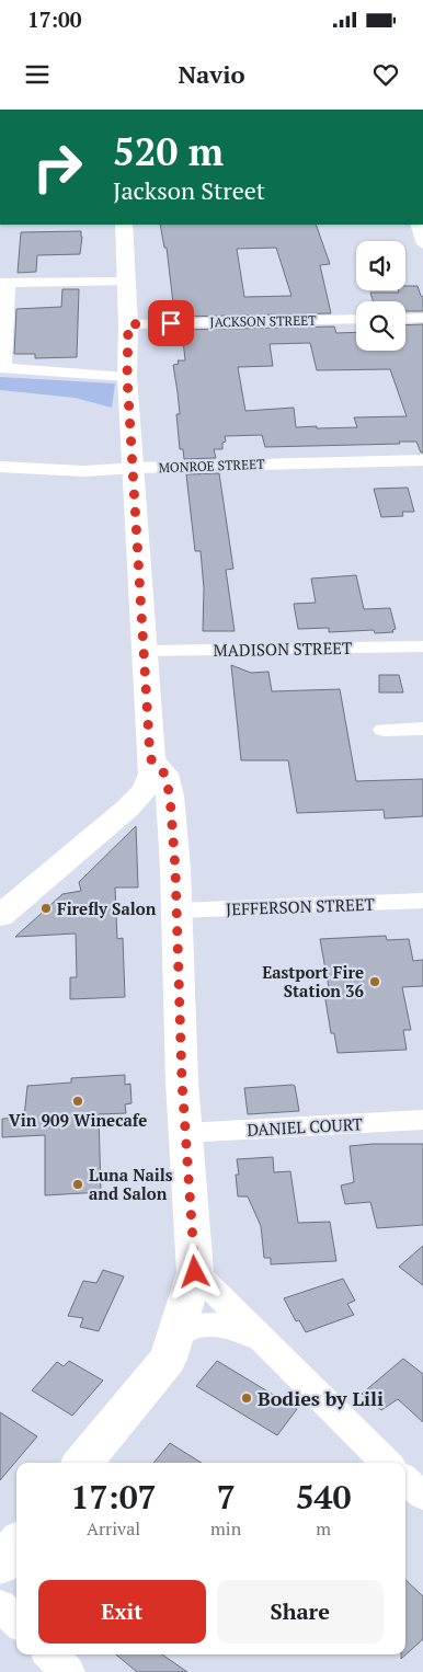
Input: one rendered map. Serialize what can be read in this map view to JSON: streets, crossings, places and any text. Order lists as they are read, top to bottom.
{
  "streets": {
    "street": [
      "JACKSON STREET",
      "MONROE STREET",
      "MADISON STREET",
      "JEFFERSON STREET",
      "DANIEL COURT"
    ]
  },
  "places": [
    "Firefly Salon",
    "Eastport Fire Station 36",
    "Vin 909 Winecafe",
    "Luna Nails and Salon",
    "Bodies by Lili"
  ],
  "page": {
    "status": "17:00",
    "header": "Navio",
    "turn": ["520 m", "Jackson Street"],
    "eta": [
      "17:07",
      "Arrival",
      "7",
      "min",
      "540",
      "m"
    ],
    "buttons": ["Exit", "Share"]
  }
}
